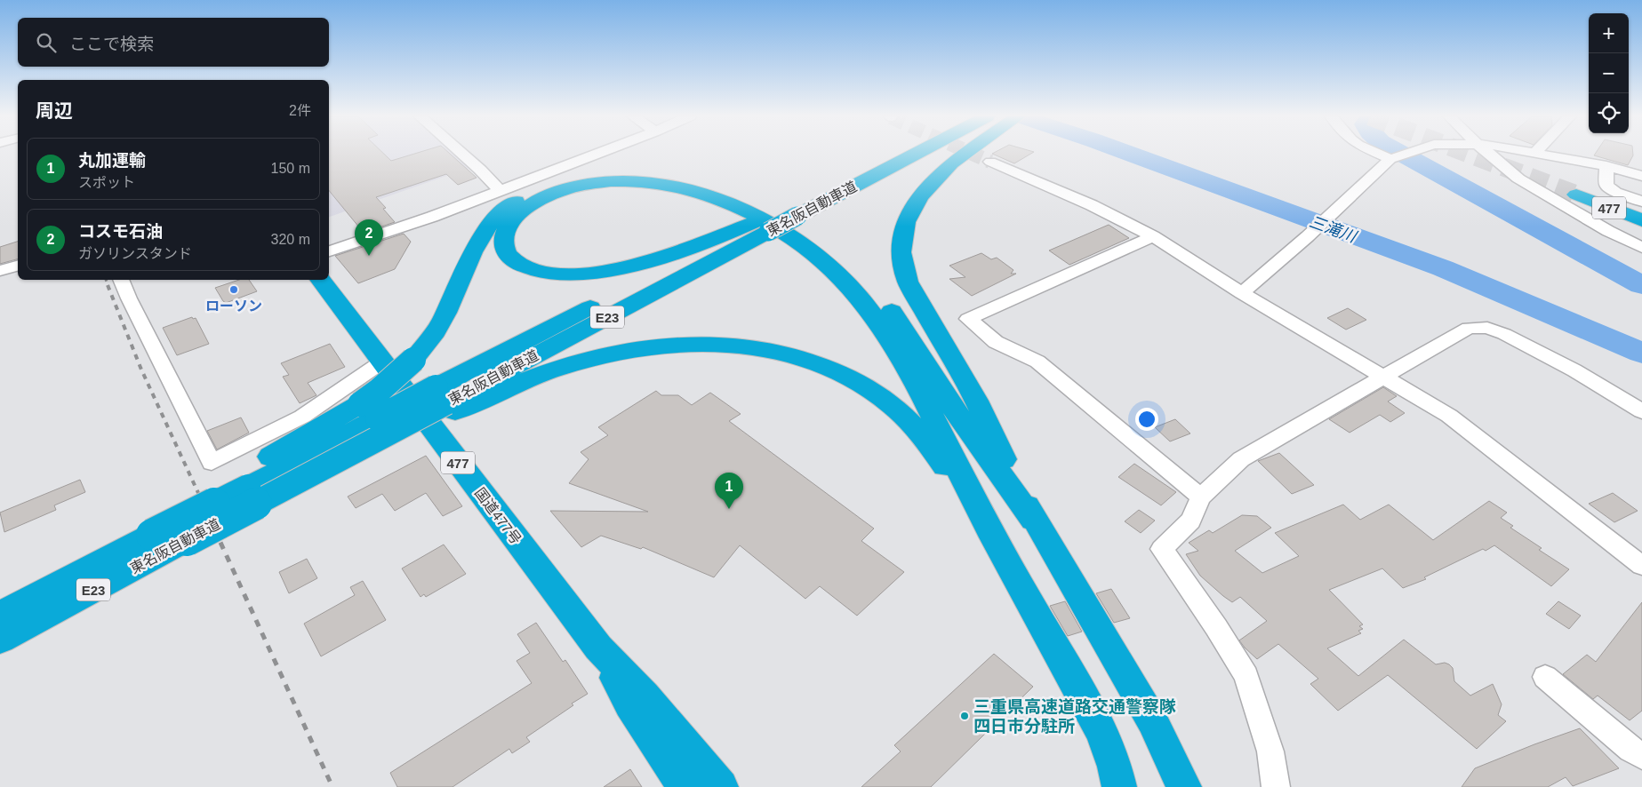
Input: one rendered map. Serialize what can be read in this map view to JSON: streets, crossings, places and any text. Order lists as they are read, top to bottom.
{
  "streets": {
    "highway": [
      "477",
      "東名阪自動車道",
      "E23",
      "国道477号"
    ]
  },
  "water": ["三滝川"],
  "places": ["ローソン", "三重県高速道路交通警察隊 四日市分駐所"],
  "page": {
    "map_buttons": ["+", "−"],
    "search": "ここで検索",
    "heading": ["周辺", "2件"],
    "list": [
      {
        "mark": "1",
        "name": "丸加運輸",
        "note": "スポット",
        "value": "150 m"
      },
      {
        "mark": "2",
        "name": "コスモ石油",
        "note": "ガソリンスタンド",
        "value": "320 m"
      }
    ],
    "pins": ["2", "1"]
  }
}
